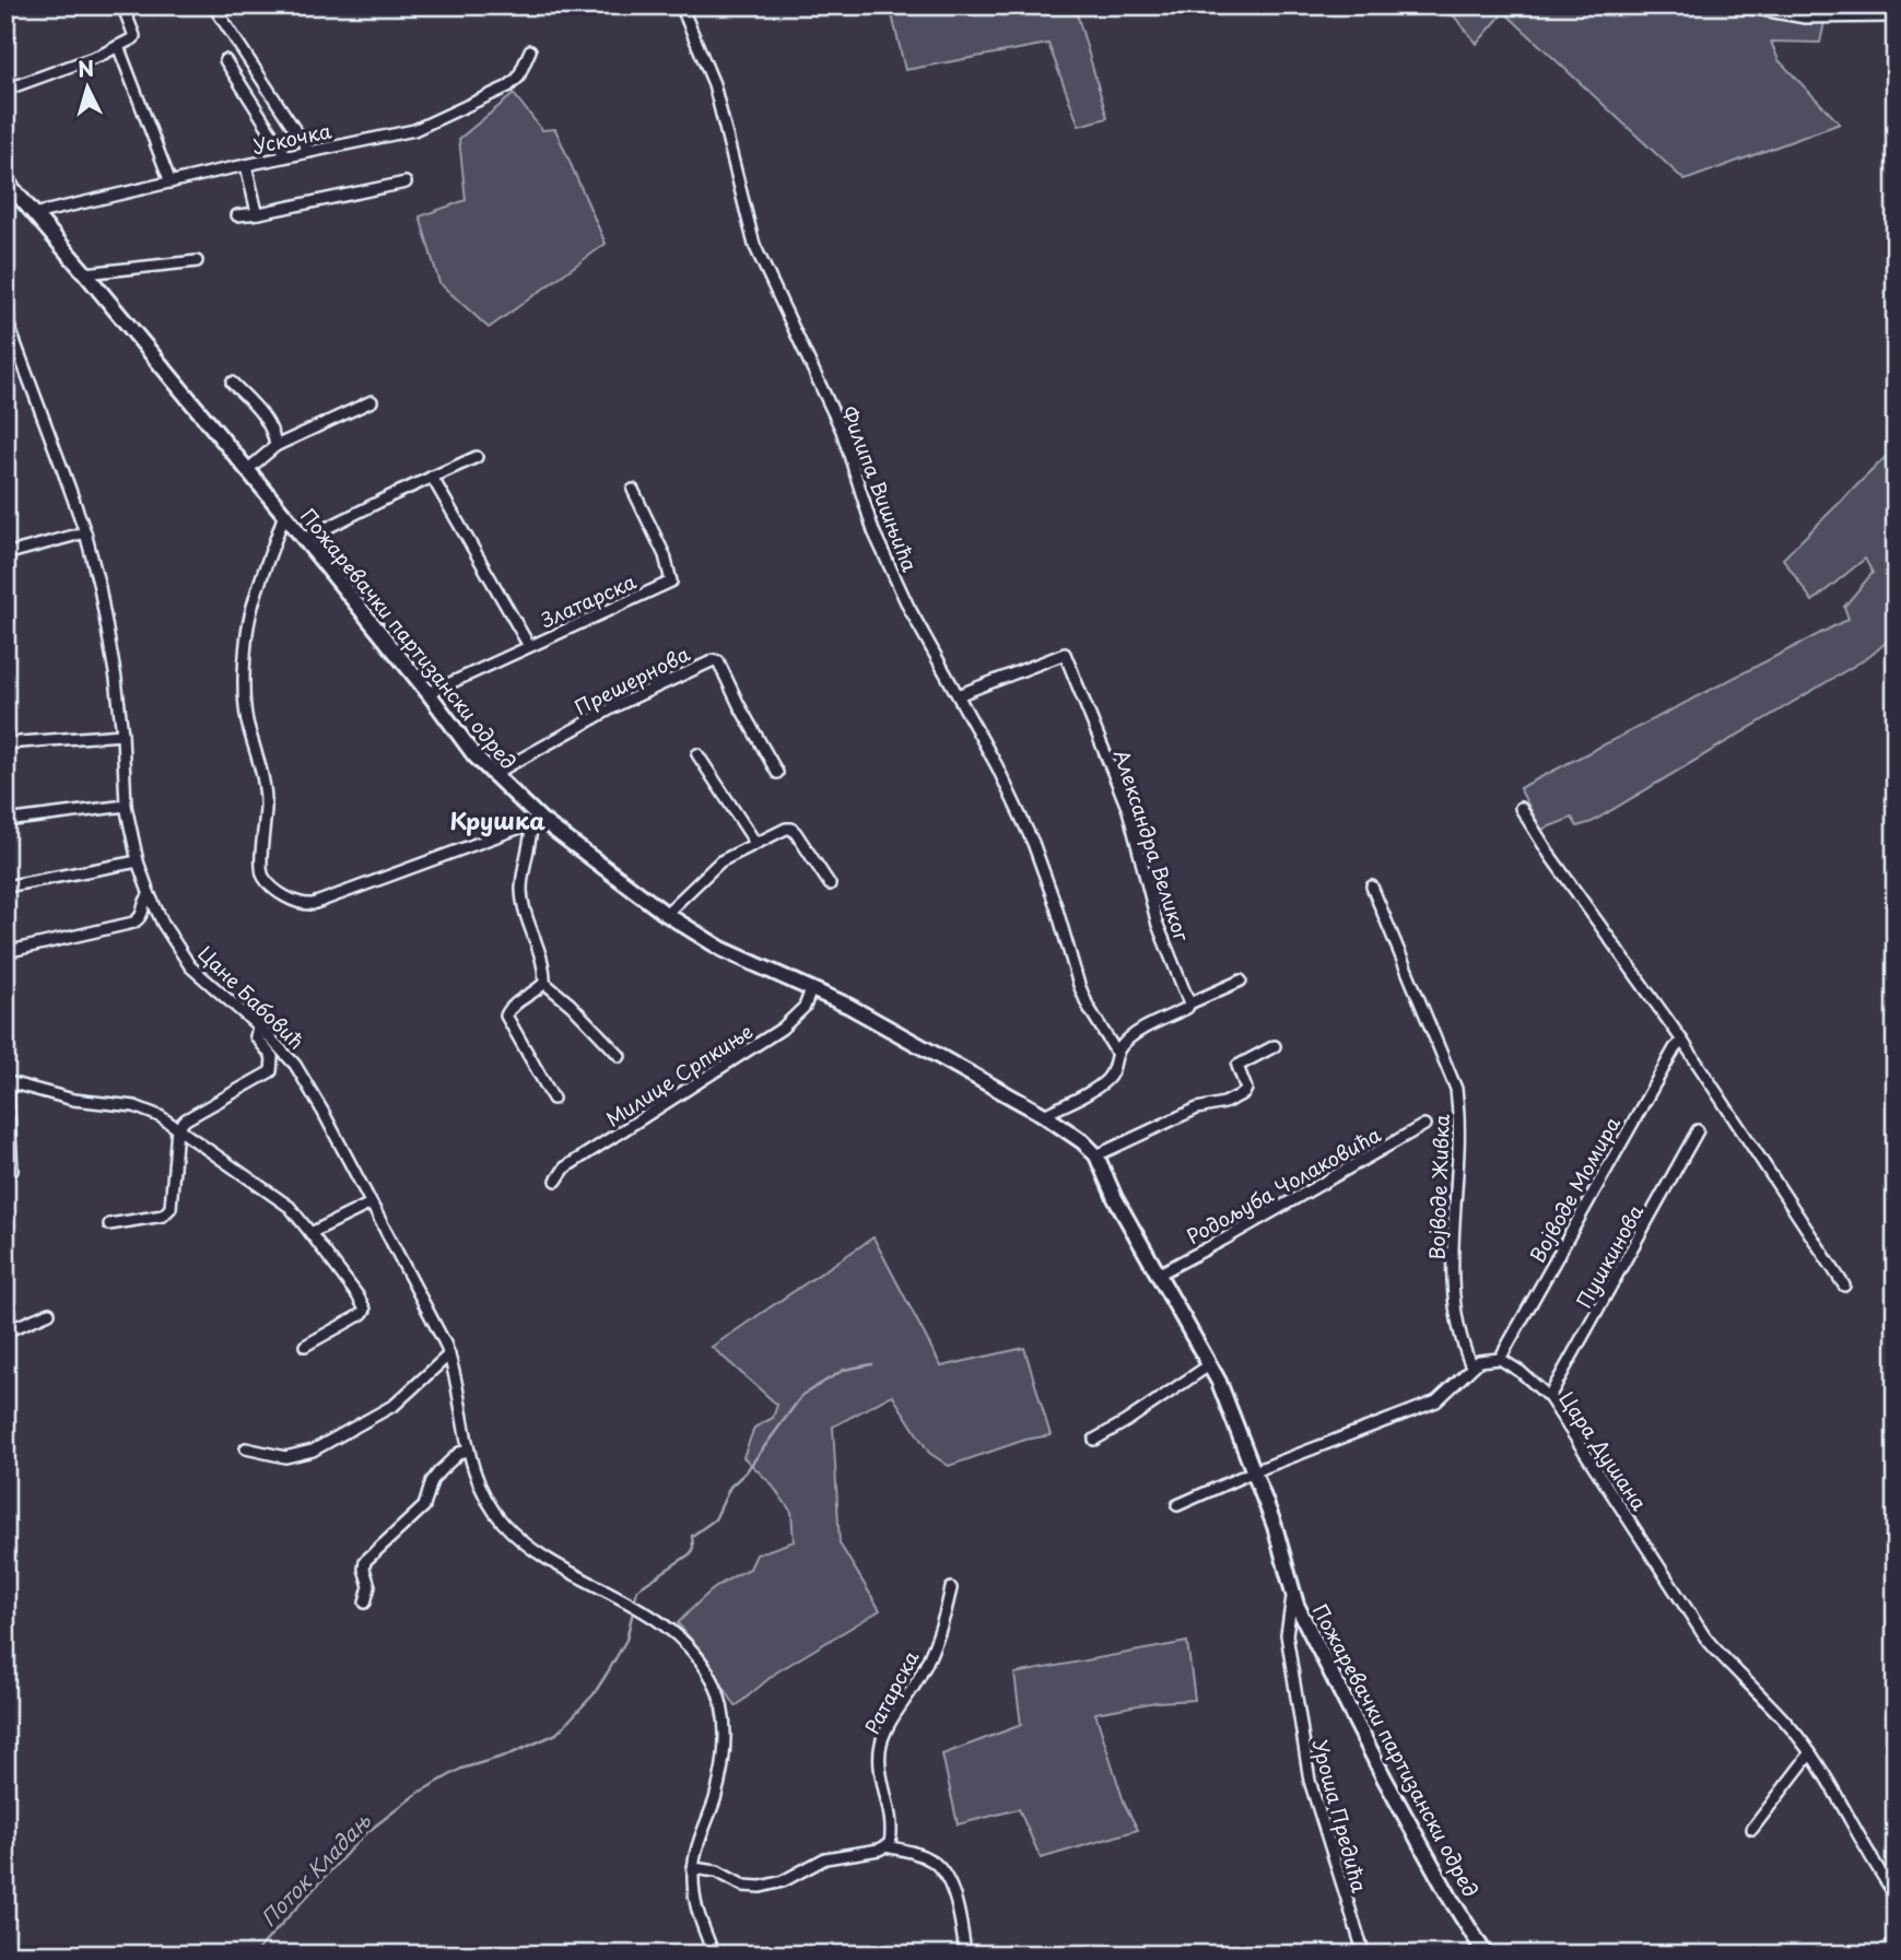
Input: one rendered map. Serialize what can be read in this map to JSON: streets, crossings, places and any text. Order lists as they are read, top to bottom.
{
  "streets": {
    "street": [
      "Ускочка",
      "Филипа Вишњића",
      "Златарска",
      "Пожаревачки партизански одред",
      "Прешернова",
      "Александра Великог",
      "Цане Бабовић",
      "Милице Српкиње",
      "Родољуба Чолаковића",
      "Војводе Живка",
      "Војводе Момира",
      "Пушкинова",
      "Цара Душана",
      "Ратарска",
      "Уроша Предића"
    ]
  },
  "crossings": [
    ["Ускочка", "Пожаревачки партизански одред"],
    ["Филипа Вишњића", "Александра Великог"],
    ["Златарска", "Пожаревачки партизански одред"],
    ["Пожаревачки партизански одред", "Прешернова"],
    ["Пожаревачки партизански одред", "Милице Српкиње"],
    ["Пожаревачки партизански одред", "Родољуба Чолаковића"],
    ["Пожаревачки партизански одред", "Уроша Предића"],
    ["Војводе Момира", "Цара Душана"],
    ["Пушкинова", "Цара Душана"]
  ],
  "districts": ["Крушка"],
  "water": ["Поток Кладањ"],
  "north": "top"
}
